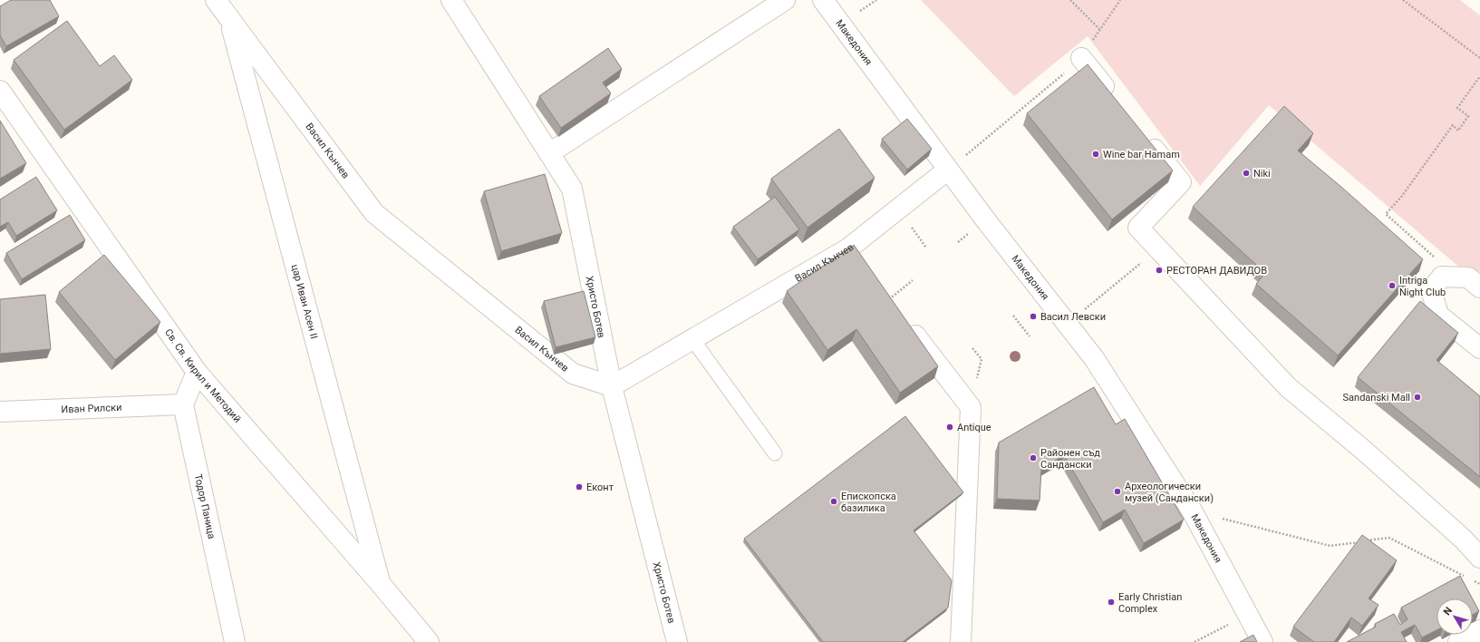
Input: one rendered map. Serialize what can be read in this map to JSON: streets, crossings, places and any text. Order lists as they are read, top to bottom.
{
  "streets": {
    "street": [
      "Македония",
      "Васил Кънчев",
      "цар Иван Асен II",
      "Христо Ботев",
      "Св. Св. Кирил и Методий",
      "Иван Рилски",
      "Тодор Паница"
    ]
  },
  "crossings": [
    ["Македония", "Васил Кънчев"],
    ["Васил Кънчев", "цар Иван Асен II"],
    ["Васил Кънчев", "Христо Ботев"],
    ["цар Иван Асен II", "Св. Св. Кирил и Методий"],
    ["Иван Рилски", "Тодор Паница"]
  ],
  "places": [
    "Wine bar Hamam",
    "Niki",
    "РЕСТОРАН ДАВИДОВ",
    "Intriga Night Club",
    "Васил Левски",
    "Sandanski Mall",
    "Antique",
    "Районен съд Сандански",
    "Еконт",
    "Археологически музей (Сандански)",
    "Епископска базилика",
    "Early Christian Complex"
  ],
  "north": "top left"
}
